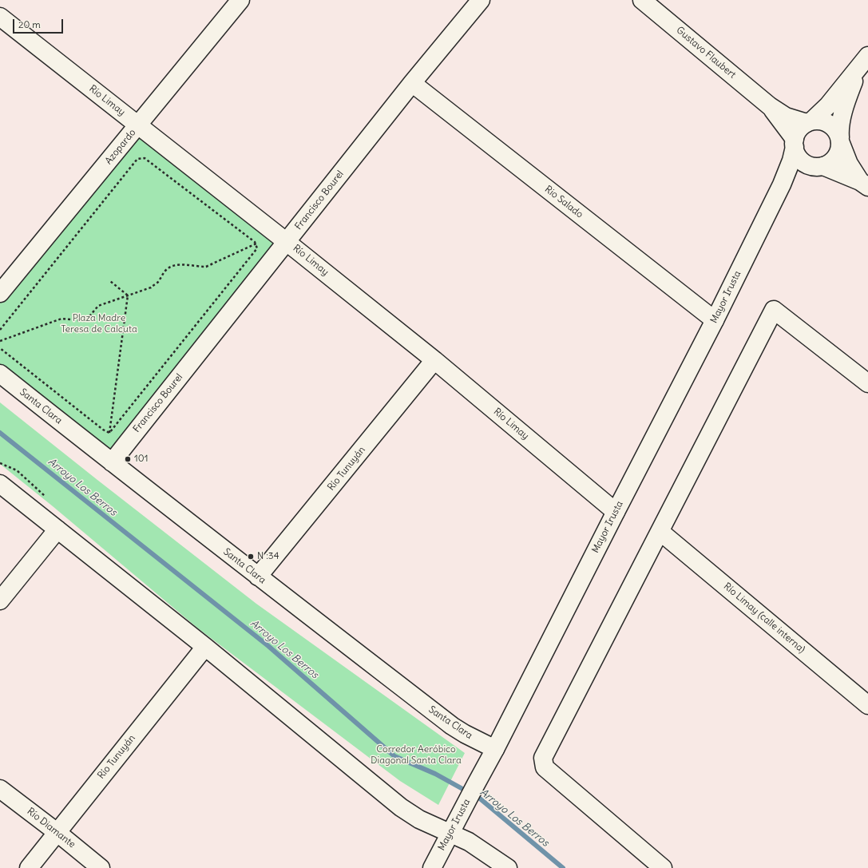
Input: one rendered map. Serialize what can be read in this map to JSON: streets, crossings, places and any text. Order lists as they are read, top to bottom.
{
  "streets": {
    "street": [
      "Gustavo Flaubert",
      "Río Limay",
      "Azopardo",
      "Francisco Bourel",
      "Rio Salado",
      "Mayor Irusta",
      "Santa Clara",
      "Río Tunuyán",
      "Río Limay (calle interna)",
      "Río Diamante"
    ]
  },
  "crossings": [
    ["Gustavo Flaubert", "Mayor Irusta"],
    ["Río Limay", "Azopardo"],
    ["Río Limay", "Francisco Bourel"],
    ["Río Limay", "Mayor Irusta"],
    ["Río Limay", "Río Tunuyán"],
    ["Francisco Bourel", "Rio Salado"],
    ["Francisco Bourel", "Santa Clara"],
    ["Rio Salado", "Mayor Irusta"],
    ["Mayor Irusta", "Santa Clara"],
    ["Santa Clara", "Río Tunuyán"],
    ["Río Tunuyán", "Río Diamante"]
  ],
  "water": ["Arroyo Los Berros"],
  "parks": ["Plaza Madre Teresa de Calcuta", "Corredor Aeróbico Diagonal Santa Clara"],
  "places": ["101", "N :34"],
  "scale_bar": "20 m"
}
